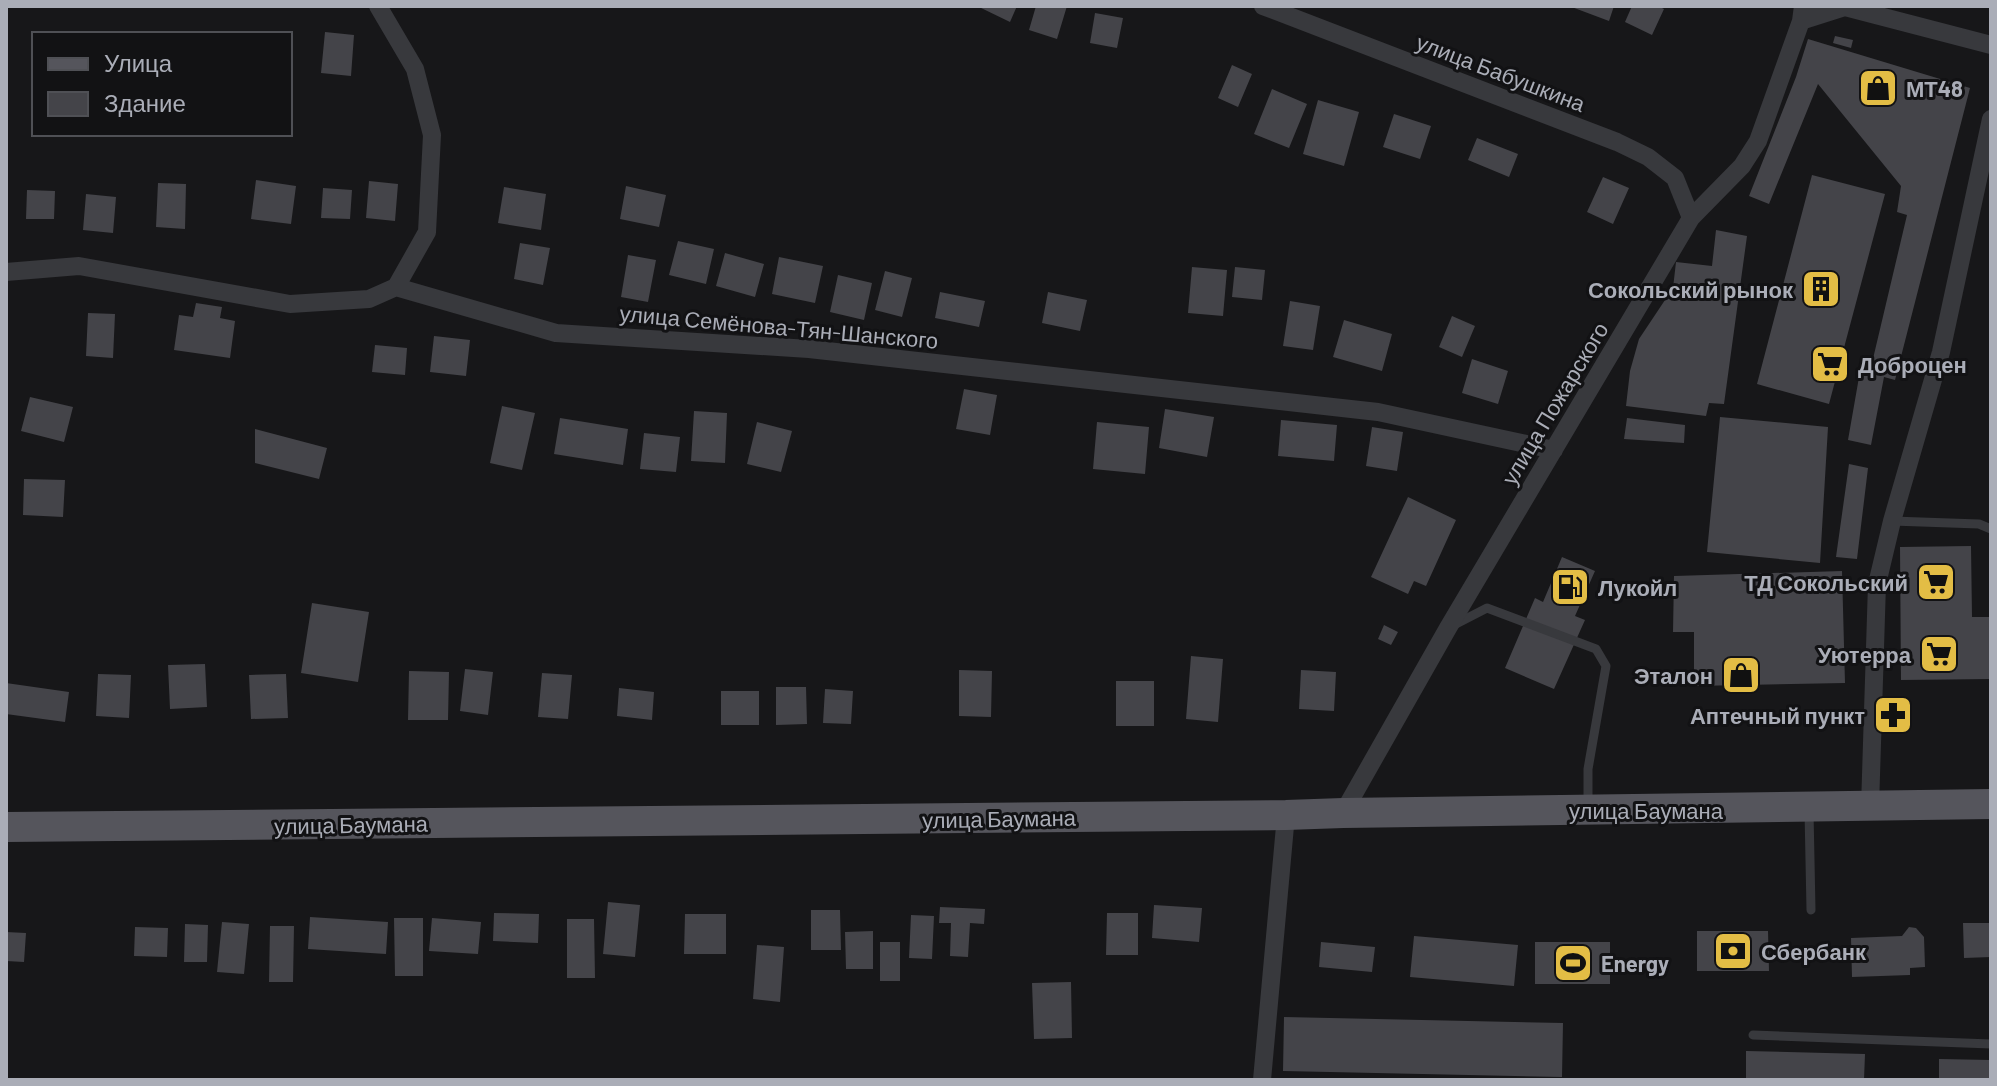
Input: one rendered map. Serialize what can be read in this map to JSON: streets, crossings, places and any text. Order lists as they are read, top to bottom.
{
  "streets": {
    "main road": ["улица Баумана"],
    "street": ["улица Бабушкина", "улица Семёнова-Тян-Шанского", "улица Пожарского"]
  },
  "crossings": [
    ["улица Бабушкина", "улица Пожарского"],
    ["улица Семёнова-Тян-Шанского", "улица Пожарского"],
    ["улица Пожарского", "улица Баумана"]
  ],
  "places": {
    "shop": ["МТ48", "Эталон"],
    "building": ["Сокольский рынок"],
    "supermarket": ["Доброцен", "ТД Сокольский", "Уютерра"],
    "fuel station": ["Лукойл"],
    "pharmacy": ["Аптечный пункт"],
    "bank": ["Сбербанк"],
    "sports": ["Energy"]
  },
  "legend": ["Улица", "Здание"]
}
